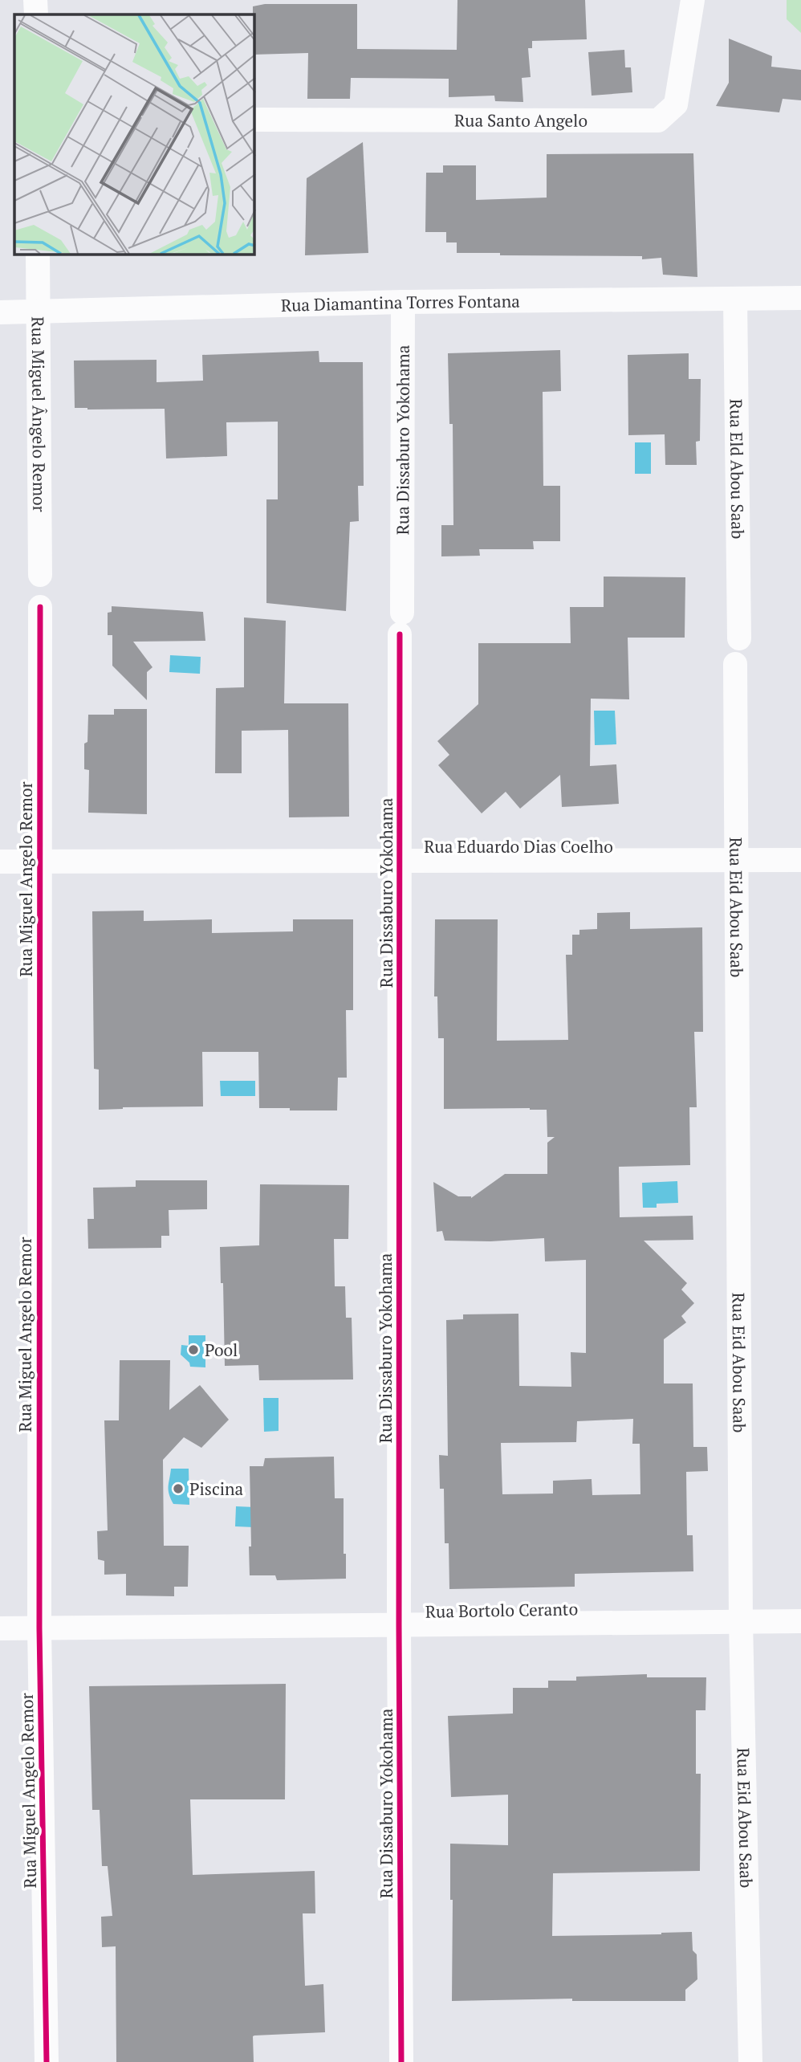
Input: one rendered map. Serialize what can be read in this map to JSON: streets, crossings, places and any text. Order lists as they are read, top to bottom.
{
  "streets": {
    "street": [
      "Rua Santo Angelo",
      "Rua Diamantina Torres Fontana",
      "Rua Miguel Ângelo Remor",
      "Rua Dissaburo Yokohama",
      "Rua Eld Abou Saab",
      "Rua Eduardo Dias Coelho",
      "Rua Miguel Angelo Remor",
      "Rua Eid Abou Saab",
      "Rua Bortolo Ceranto"
    ]
  },
  "crossings": [
    ["Rua Diamantina Torres Fontana", "Rua Miguel Ângelo Remor"],
    ["Rua Diamantina Torres Fontana", "Rua Dissaburo Yokohama"],
    ["Rua Diamantina Torres Fontana", "Rua Eld Abou Saab"],
    ["Rua Dissaburo Yokohama", "Rua Eduardo Dias Coelho"],
    ["Rua Dissaburo Yokohama", "Rua Bortolo Ceranto"],
    ["Rua Eduardo Dias Coelho", "Rua Miguel Angelo Remor"],
    ["Rua Eduardo Dias Coelho", "Rua Eid Abou Saab"],
    ["Rua Miguel Angelo Remor", "Rua Bortolo Ceranto"],
    ["Rua Eid Abou Saab", "Rua Bortolo Ceranto"]
  ],
  "places": ["Pool", "Piscina"]
}
